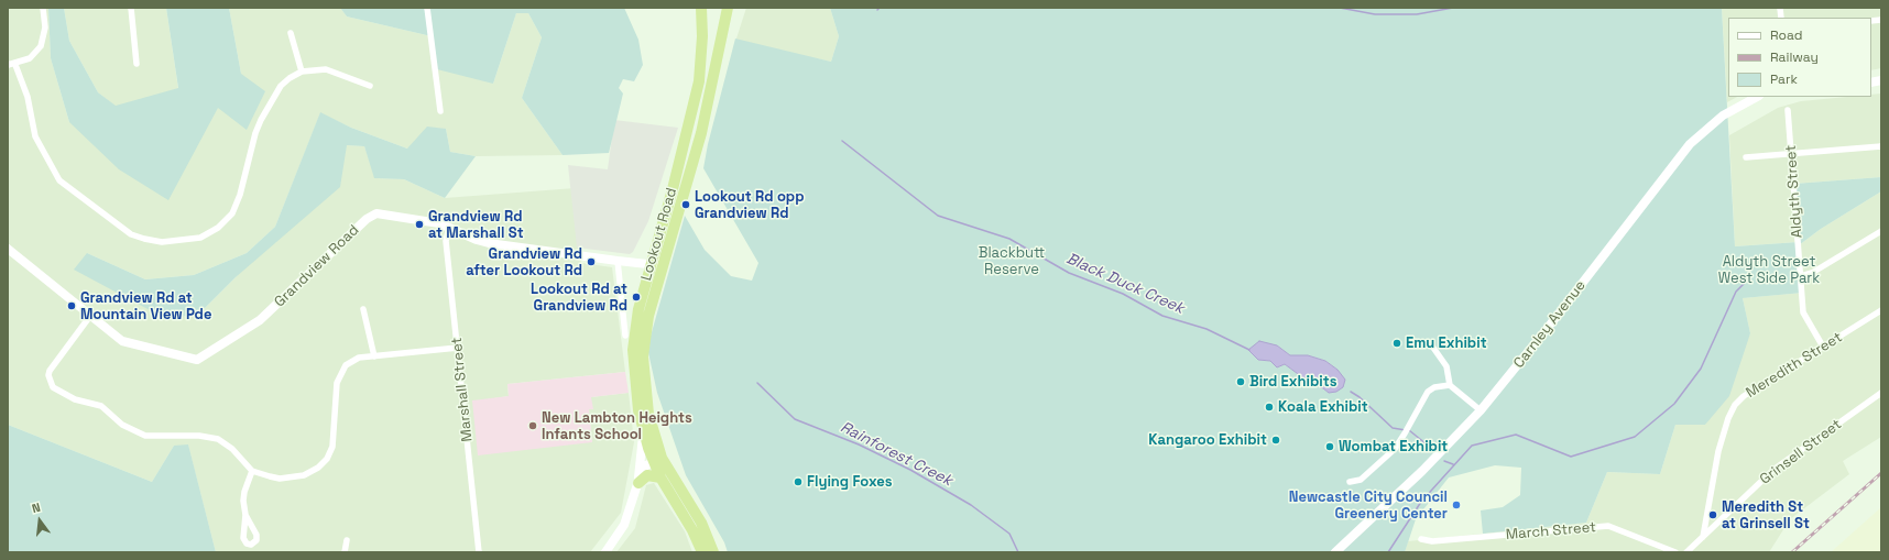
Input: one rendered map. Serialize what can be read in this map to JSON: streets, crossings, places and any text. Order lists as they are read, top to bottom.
{
  "streets": {
    "highway": ["Lookout Road"],
    "main road": ["Grandview Road", "Carnley Avenue"],
    "street": [
      "Aldyth Street",
      "Meredith Street",
      "Marshall Street",
      "Grinsell Street",
      "March Street"
    ]
  },
  "crossings": [
    ["Aldyth Street", "Meredith Street"],
    ["Lookout Road", "Grandview Road"],
    ["Grandview Road", "Marshall Street"],
    ["Meredith Street", "Grinsell Street"]
  ],
  "water": ["Black Duck Creek", "Rainforest Creek"],
  "parks": ["Blackbutt Reserve", "Aldyth Street West Side Park"],
  "places": [
    "Lookout Rd opp Grandview Rd",
    "Grandview Rd at Marshall St",
    "Grandview Rd after Lookout Rd",
    "Lookout Rd at Grandview Rd",
    "Grandview Rd at Mountain View Pde",
    "Emu Exhibit",
    "Bird Exhibits",
    "Koala Exhibit",
    "New Lambton Heights Infants School",
    "Kangaroo Exhibit",
    "Wombat Exhibit",
    "Flying Foxes",
    "Newcastle City Council Greenery Center",
    "Meredith St at Grinsell St"
  ],
  "legend": ["Road", "Railway", "Park"],
  "north": "top"
}
